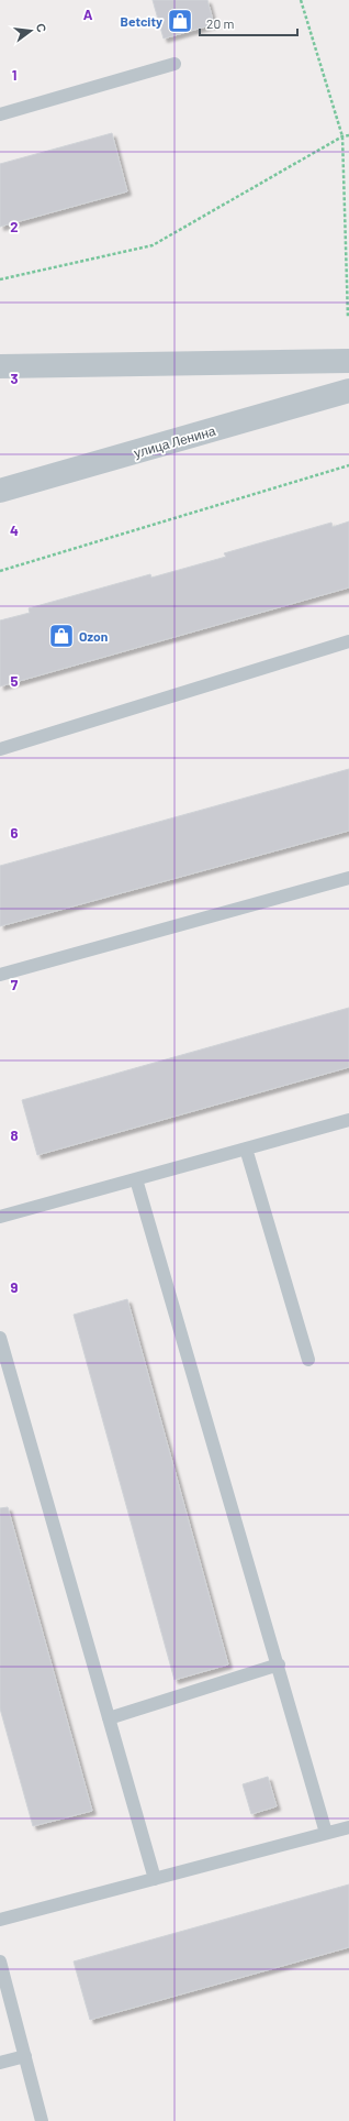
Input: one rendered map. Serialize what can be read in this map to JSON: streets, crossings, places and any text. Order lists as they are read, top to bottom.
{
  "streets": {
    "street": ["улица Ленина"]
  },
  "places": {
    "shop": ["Betcity", "Ozon"]
  },
  "scale_bar": "20 m",
  "north": "right",
  "grid": {
    "columns": ["A"],
    "rows": [
      "1",
      "2",
      "3",
      "4",
      "5",
      "6",
      "7",
      "8",
      "9"
    ]
  }
}
